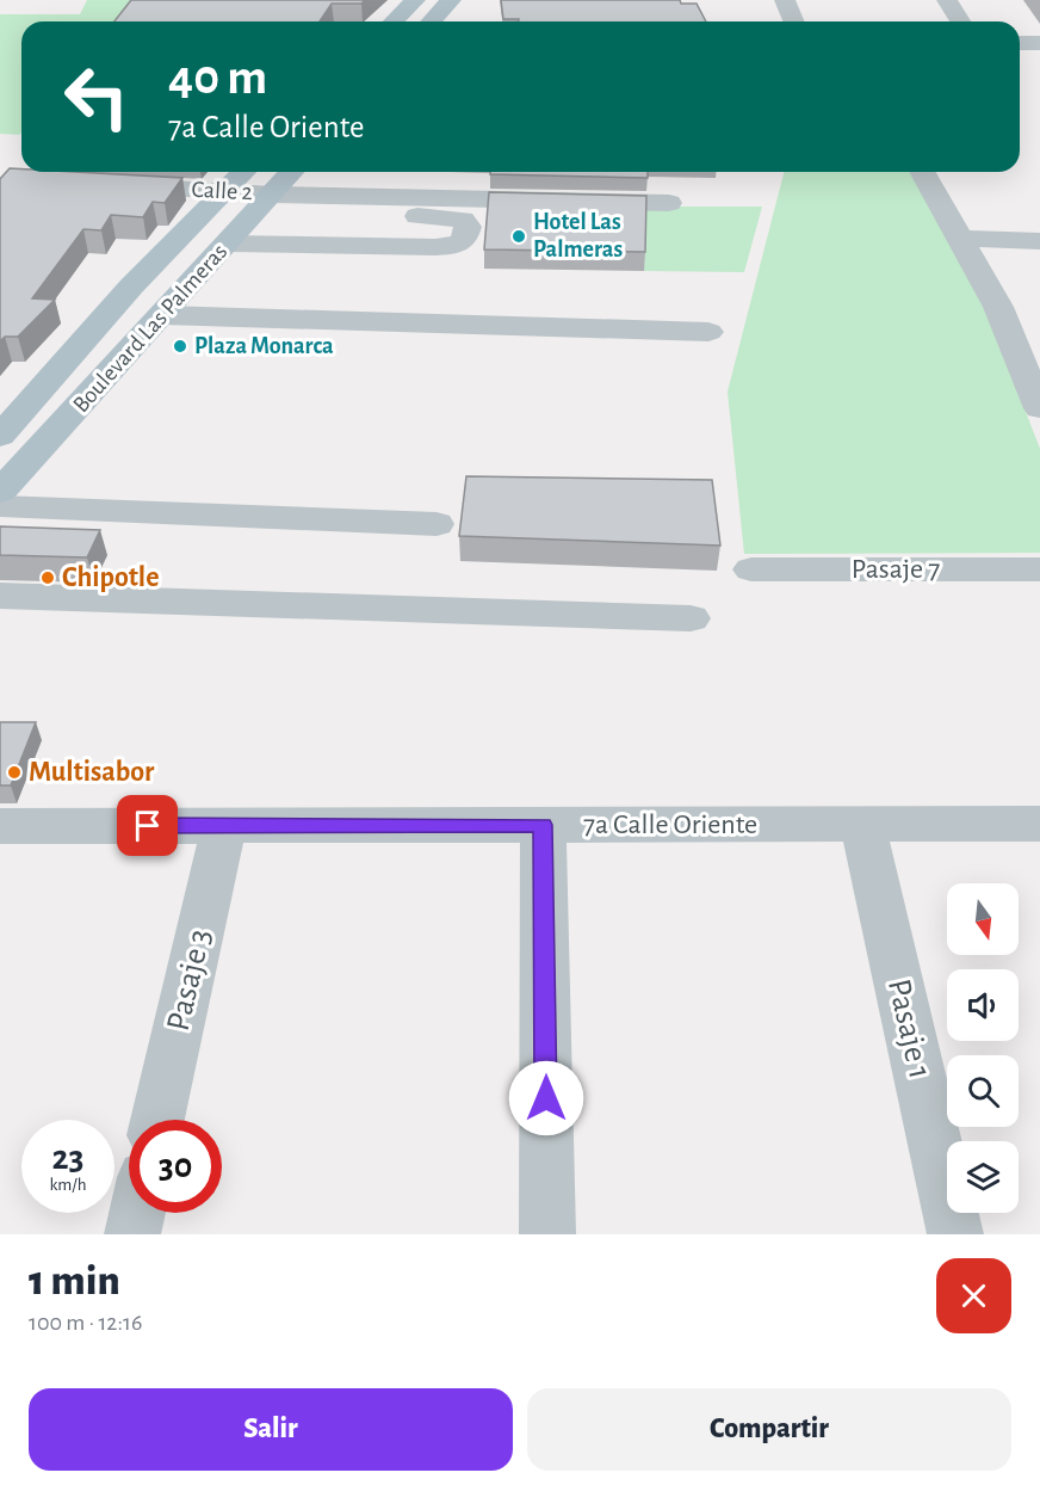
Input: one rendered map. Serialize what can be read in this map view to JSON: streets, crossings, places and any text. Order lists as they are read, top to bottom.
{
  "streets": {
    "main road": ["Boulevard Las Palmeras"],
    "street": [
      "Calle 2",
      "Pasaje 7",
      "7a Calle Oriente",
      "Pasaje 3",
      "Pasaje 1"
    ]
  },
  "crossings": [
    ["Calle 2", "Boulevard Las Palmeras"],
    ["7a Calle Oriente", "Pasaje 3"],
    ["7a Calle Oriente", "Pasaje 1"]
  ],
  "places": [
    "Hotel Las Palmeras",
    "Plaza Monarca",
    "Chipotle",
    "Multisabor"
  ],
  "north": "bottom",
  "page": {
    "turn": ["40 m", "7a Calle Oriente"],
    "speed": "23 km/h",
    "limit": "30",
    "heading": ["1 min", "100 m · 12:16"],
    "buttons": ["Salir", "Compartir"]
  }
}
